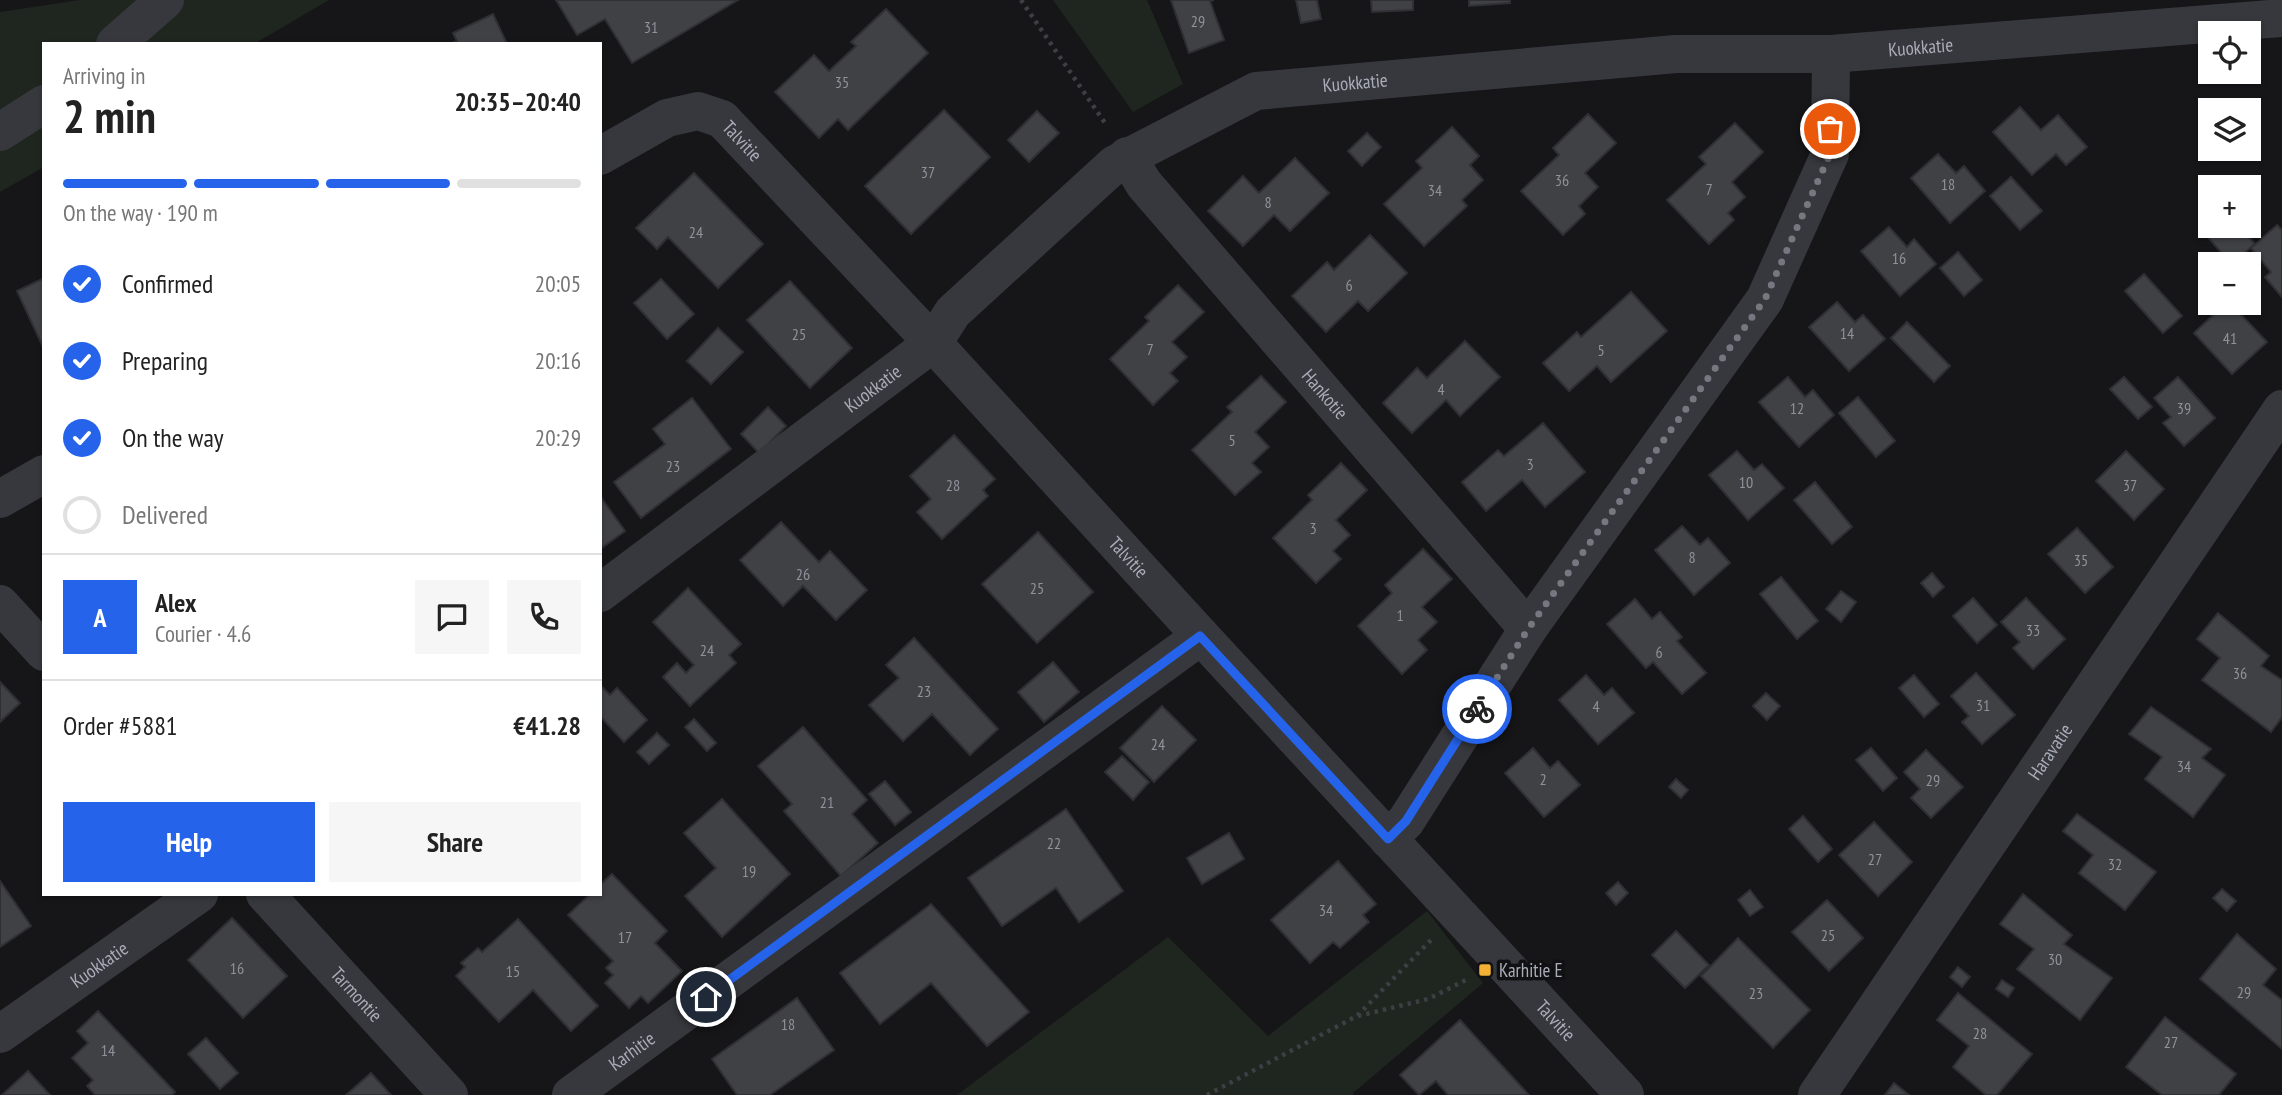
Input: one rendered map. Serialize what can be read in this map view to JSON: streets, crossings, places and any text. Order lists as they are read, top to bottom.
{
  "streets": {
    "street": [
      "Kuokkatie",
      "Talvitie",
      "Hankotie",
      "Haravatie",
      "Tarmontie",
      "Karhitie"
    ]
  },
  "crossings": [
    ["Kuokkatie", "Talvitie"],
    ["Kuokkatie", "Hankotie"],
    ["Talvitie", "Karhitie"]
  ],
  "places": {
    "transit": ["Karhitie E"]
  },
  "house_numbers": [
    "29",
    "31",
    "35",
    "37",
    "36",
    "18",
    "7",
    "34",
    "8",
    "24",
    "16",
    "6",
    "14",
    "25",
    "41",
    "7",
    "5",
    "4",
    "12",
    "39",
    "5",
    "3",
    "23",
    "10",
    "28",
    "37",
    "3",
    "8",
    "35",
    "26",
    "25",
    "1",
    "33",
    "24",
    "6",
    "36",
    "23",
    "31",
    "4",
    "24",
    "34",
    "2",
    "29",
    "21",
    "22",
    "27",
    "32",
    "19",
    "34",
    "25",
    "17",
    "30",
    "16",
    "15",
    "29",
    "23",
    "18",
    "28",
    "27",
    "14"
  ],
  "page": {
    "map_buttons": ["+", "−"],
    "heading": ["2 min", "Arriving in", "20:35–20:40"],
    "panel": [
      "Alex",
      "Courier · 4.6",
      "Order #5881",
      "€41.28"
    ],
    "bar": "On the way · 190 m",
    "list": [
      ["Confirmed", "20:05"],
      ["Preparing", "20:16"],
      ["On the way", "20:29"],
      "Delivered"
    ],
    "round": "A",
    "buttons": ["Help", "Share"]
  }
}
